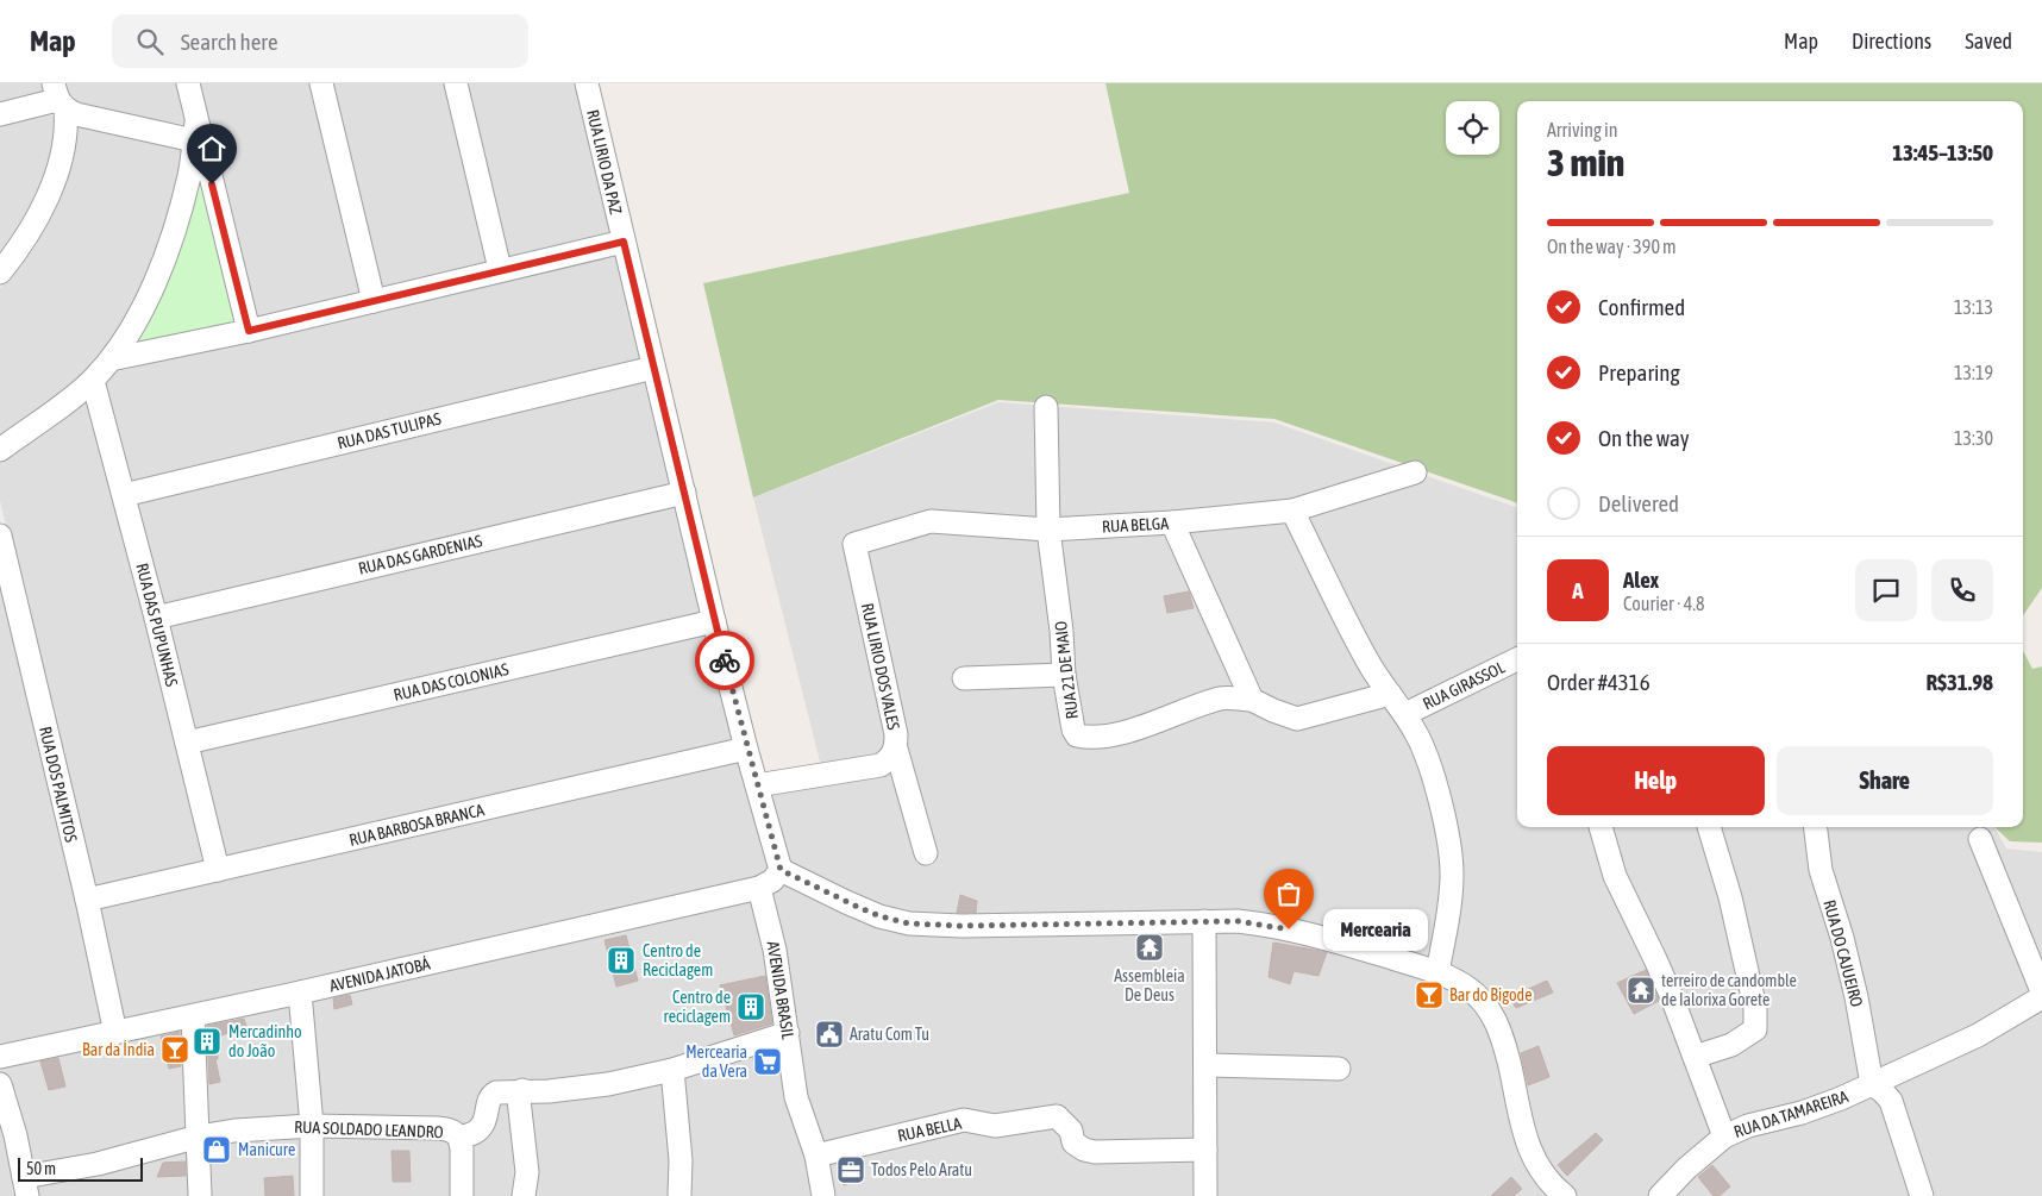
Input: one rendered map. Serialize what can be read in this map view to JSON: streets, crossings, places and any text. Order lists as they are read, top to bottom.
{
  "streets": {
    "street": [
      "RUA LIRIO DA PAZ",
      "RUA DAS TULIPAS",
      "RUA BELGA",
      "RUA DAS GARDENIAS",
      "RUA DAS PUPUNHAS",
      "RUA LIRIO DOS VALES",
      "RUA 21 DE MAIO",
      "RUA DAS COLONIAS",
      "RUA GIRASSOL",
      "RUA DOS PALMITOS",
      "RUA BARBOSA BRANCA",
      "RUA DO CAJUEIRO",
      "AVENIDA JATOBÁ",
      "AVENIDA BRASIL",
      "RUA DA TAMAREIRA",
      "RUA SOLDADO LEANDRO",
      "RUA BELLA"
    ]
  },
  "crossings": [
    ["RUA LIRIO DA PAZ", "RUA DAS TULIPAS"],
    ["RUA LIRIO DA PAZ", "RUA DAS GARDENIAS"],
    ["RUA LIRIO DA PAZ", "RUA LIRIO DOS VALES"],
    ["RUA LIRIO DA PAZ", "RUA DAS COLONIAS"],
    ["RUA LIRIO DA PAZ", "RUA BARBOSA BRANCA"],
    ["RUA DAS TULIPAS", "RUA DAS PUPUNHAS"],
    ["RUA BELGA", "RUA LIRIO DOS VALES"],
    ["RUA BELGA", "RUA 21 DE MAIO"],
    ["RUA DAS GARDENIAS", "RUA DAS PUPUNHAS"],
    ["RUA DAS PUPUNHAS", "RUA DAS COLONIAS"],
    ["RUA DAS PUPUNHAS", "RUA BARBOSA BRANCA"],
    ["RUA DOS PALMITOS", "RUA BARBOSA BRANCA"],
    ["RUA DOS PALMITOS", "AVENIDA JATOBÁ"],
    ["RUA DO CAJUEIRO", "RUA DA TAMAREIRA"],
    ["AVENIDA JATOBÁ", "AVENIDA BRASIL"],
    ["AVENIDA BRASIL", "RUA SOLDADO LEANDRO"],
    ["AVENIDA BRASIL", "RUA BELLA"]
  ],
  "places": {
    "other": ["Mercearia"],
    "temple": ["Assembleia De Deus", "terreiro de candomble de Ialorixa Gorete"],
    "building": ["Centro de Reciclagem", "Centro de reciclagem", "Mercadinho do João"],
    "bar": ["Bar do Bigode", "Bar da Índia"],
    "public building": ["Aratu Com Tu"],
    "supermarket": ["Mercearia da Vera"],
    "shop": ["Manicure"],
    "office": ["Todos Pelo Aratu"]
  },
  "scale_bar": "50 m",
  "page": {
    "header": "Map",
    "search": "Search here",
    "nav": ["Map", "Directions", "Saved"],
    "heading": ["3 min", "Arriving in", "13:45–13:50"],
    "panel": [
      "Alex",
      "Courier · 4.8",
      "Order #4316",
      "R$31.98"
    ],
    "bar": "On the way · 390 m",
    "list": [
      ["Confirmed", "13:13"],
      ["Preparing", "13:19"],
      ["On the way", "13:30"],
      "Delivered"
    ],
    "round": "A",
    "buttons": ["Help", "Share"],
    "bubble": "Mercearia",
    "scale": "50 m"
  }
}
